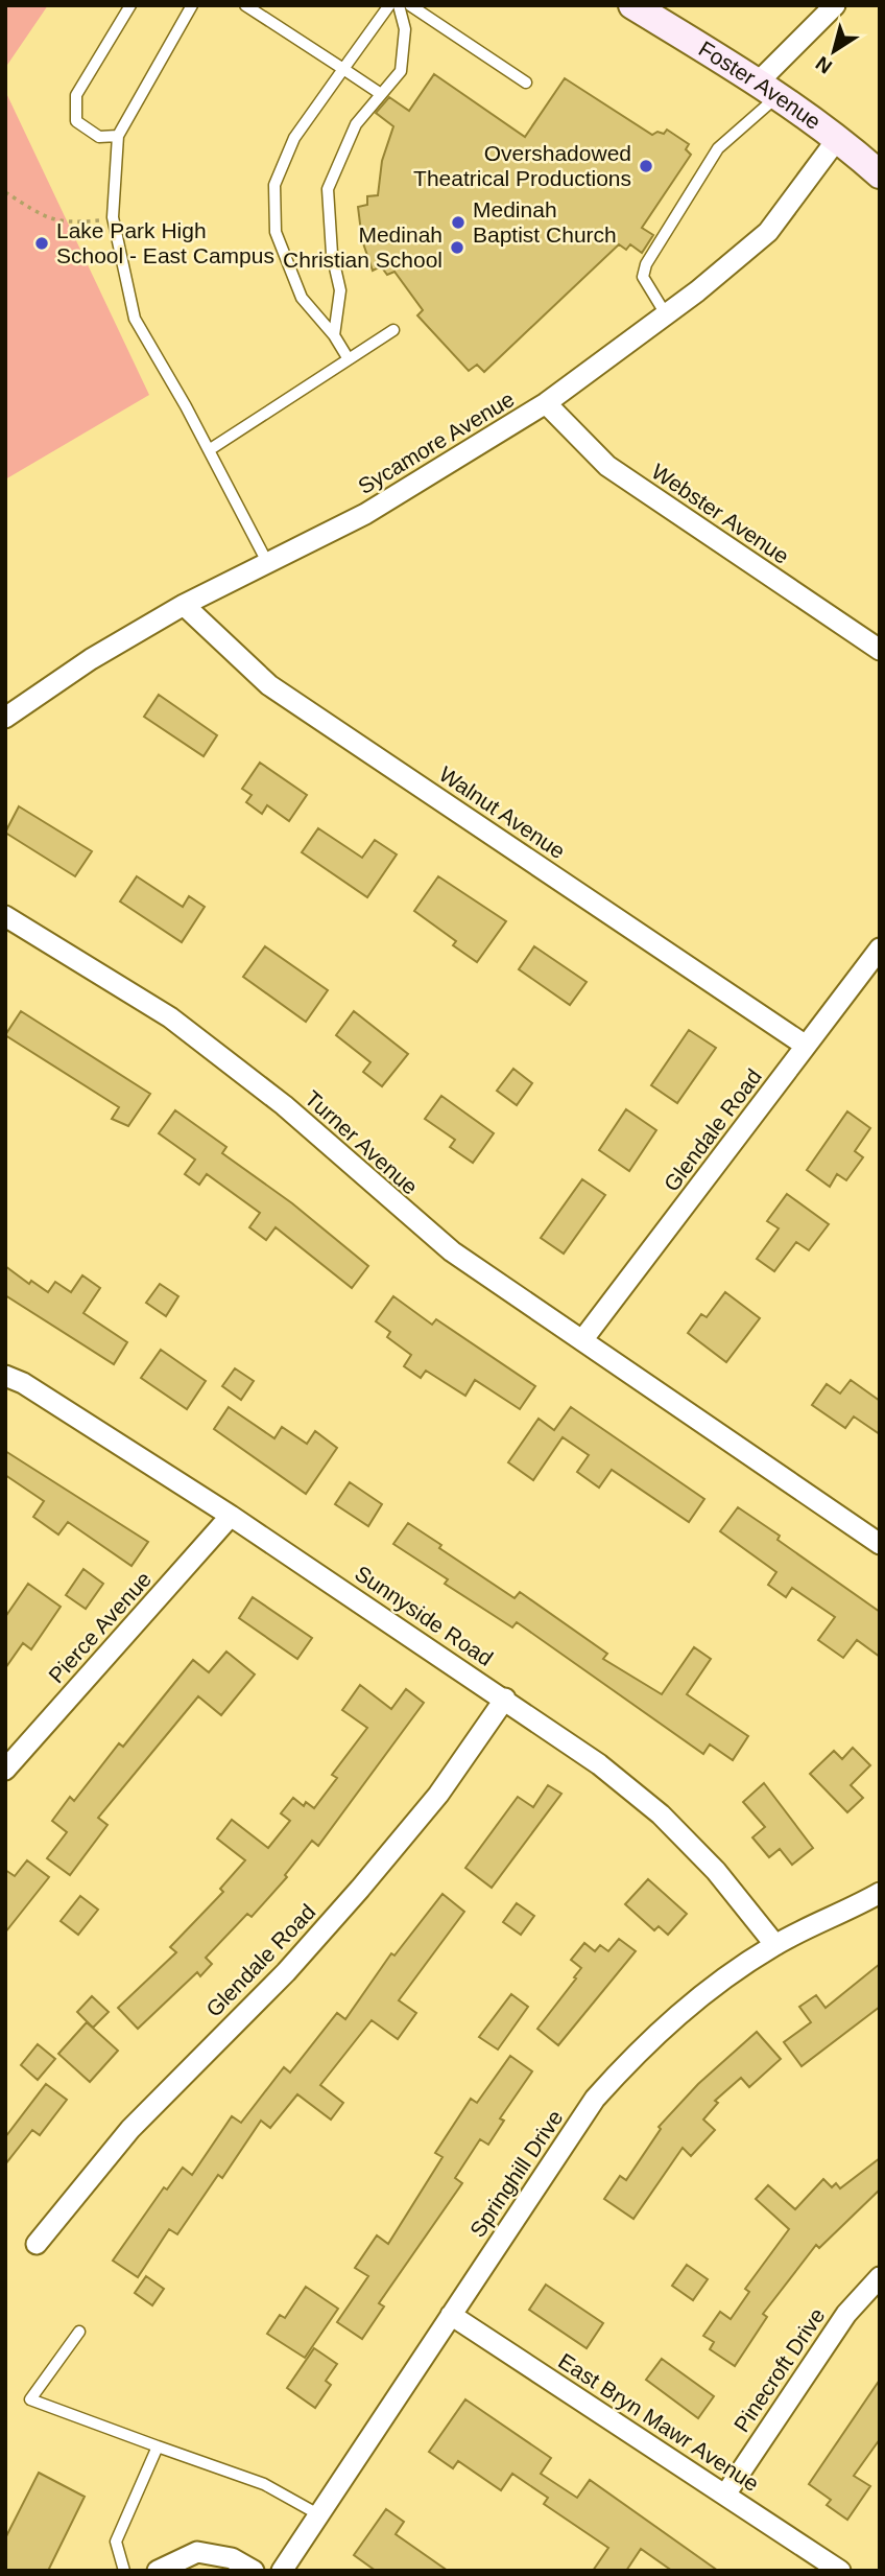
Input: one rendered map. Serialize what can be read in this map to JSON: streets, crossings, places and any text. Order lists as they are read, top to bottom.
{
  "streets": {
    "street": [
      "Foster Avenue",
      "Sycamore Avenue",
      "Webster Avenue",
      "Walnut Avenue",
      "Glendale Road",
      "Turner Avenue",
      "Sunnyside Road",
      "Pierce Avenue",
      "Springhill Drive",
      "Pinecroft Drive",
      "East Bryn Mawr Avenue"
    ]
  },
  "crossings": [
    ["Foster Avenue", "Sycamore Avenue"],
    ["Sycamore Avenue", "Webster Avenue"],
    ["Sycamore Avenue", "Walnut Avenue"],
    ["Walnut Avenue", "Glendale Road"],
    ["Glendale Road", "Turner Avenue"],
    ["Glendale Road", "Sunnyside Road"],
    ["Sunnyside Road", "Pierce Avenue"],
    ["Sunnyside Road", "Springhill Drive"],
    ["Springhill Drive", "East Bryn Mawr Avenue"],
    ["Pinecroft Drive", "East Bryn Mawr Avenue"]
  ],
  "places": [
    "Overshadowed Theatrical Productions",
    "Medinah Baptist Church",
    "Lake Park High School - East Campus",
    "Medinah Christian School"
  ],
  "north": "bottom left"
}
